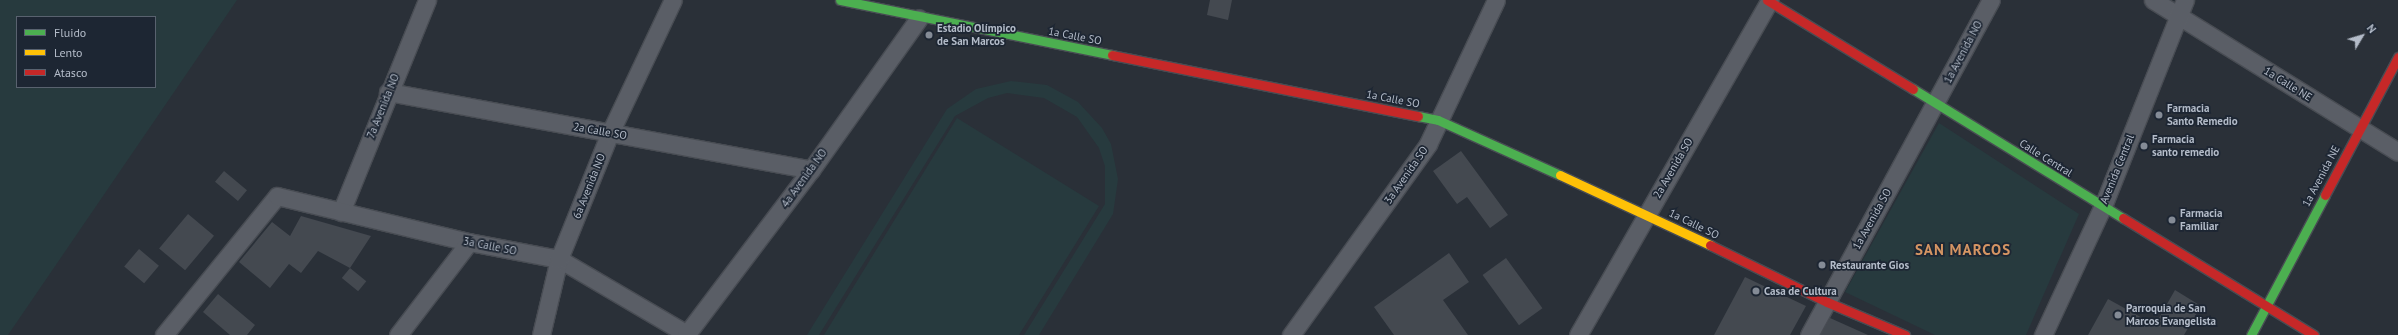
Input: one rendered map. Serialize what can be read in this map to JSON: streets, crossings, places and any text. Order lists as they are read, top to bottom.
{
  "streets": {
    "street": [
      "1a Calle SO",
      "1a Avenida NO",
      "1a Calle NE",
      "7a Avenida NO",
      "2a Calle SO",
      "Calle Central",
      "2a Avenida SO",
      "Avenida Central",
      "3a Avenida SO",
      "1a Avenida NE",
      "4a Avenida NO",
      "6a Avenida NO",
      "1a Avenida SO",
      "3a Calle SO"
    ]
  },
  "crossings": [
    ["1a Calle SO", "2a Avenida SO"],
    ["1a Calle SO", "3a Avenida SO"],
    ["1a Calle SO", "4a Avenida NO"],
    ["1a Calle SO", "1a Avenida SO"],
    ["1a Avenida NO", "Calle Central"],
    ["1a Avenida NO", "1a Avenida SO"],
    ["1a Calle NE", "Avenida Central"],
    ["1a Calle NE", "1a Avenida NE"],
    ["7a Avenida NO", "2a Calle SO"],
    ["7a Avenida NO", "3a Calle SO"],
    ["2a Calle SO", "4a Avenida NO"],
    ["2a Calle SO", "6a Avenida NO"],
    ["Calle Central", "2a Avenida SO"],
    ["Calle Central", "Avenida Central"],
    ["Calle Central", "1a Avenida NE"],
    ["Calle Central", "1a Avenida SO"],
    ["4a Avenida NO", "3a Calle SO"],
    ["6a Avenida NO", "3a Calle SO"]
  ],
  "districts": ["SAN MARCOS"],
  "places": [
    "Estadio Olímpico de San Marcos",
    "Farmacia Santo Remedio",
    "Farmacia santo remedio",
    "Farmacia Familiar",
    "Restaurante Gios",
    "Casa de Cultura",
    "Parroquia de San Marcos Evangelista"
  ],
  "legend": ["Fluido", "Lento", "Atasco"],
  "north": "top right"
}
